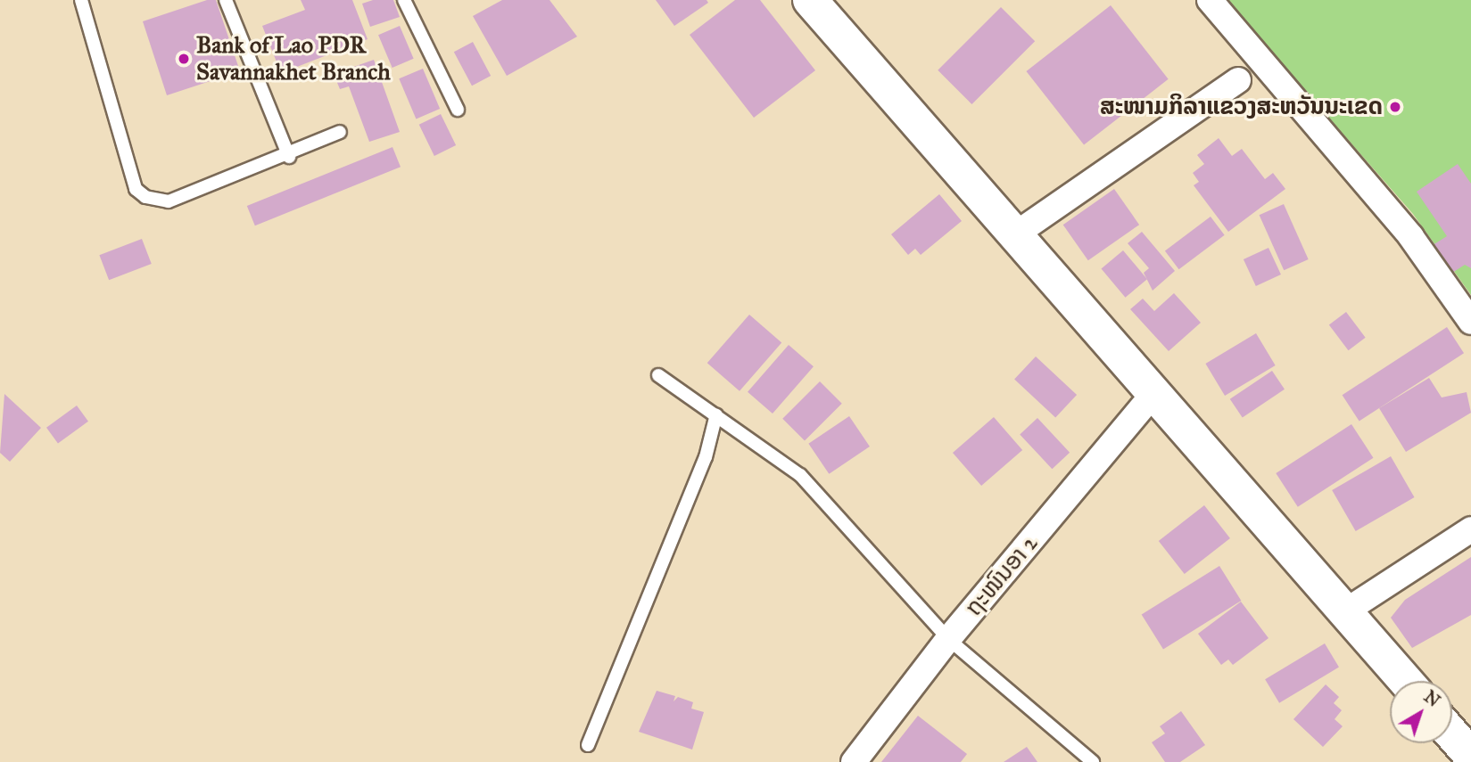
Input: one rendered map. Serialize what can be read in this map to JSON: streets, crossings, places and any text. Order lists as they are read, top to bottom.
{
  "streets": {
    "street": ["ຖະໜົນອາ 2"]
  },
  "places": ["Bank of Lao PDR Savannakhet Branch", "ສະໜາມກິລາແຂວງສະຫວັນນະເຂດ"],
  "north": "top right"
}
